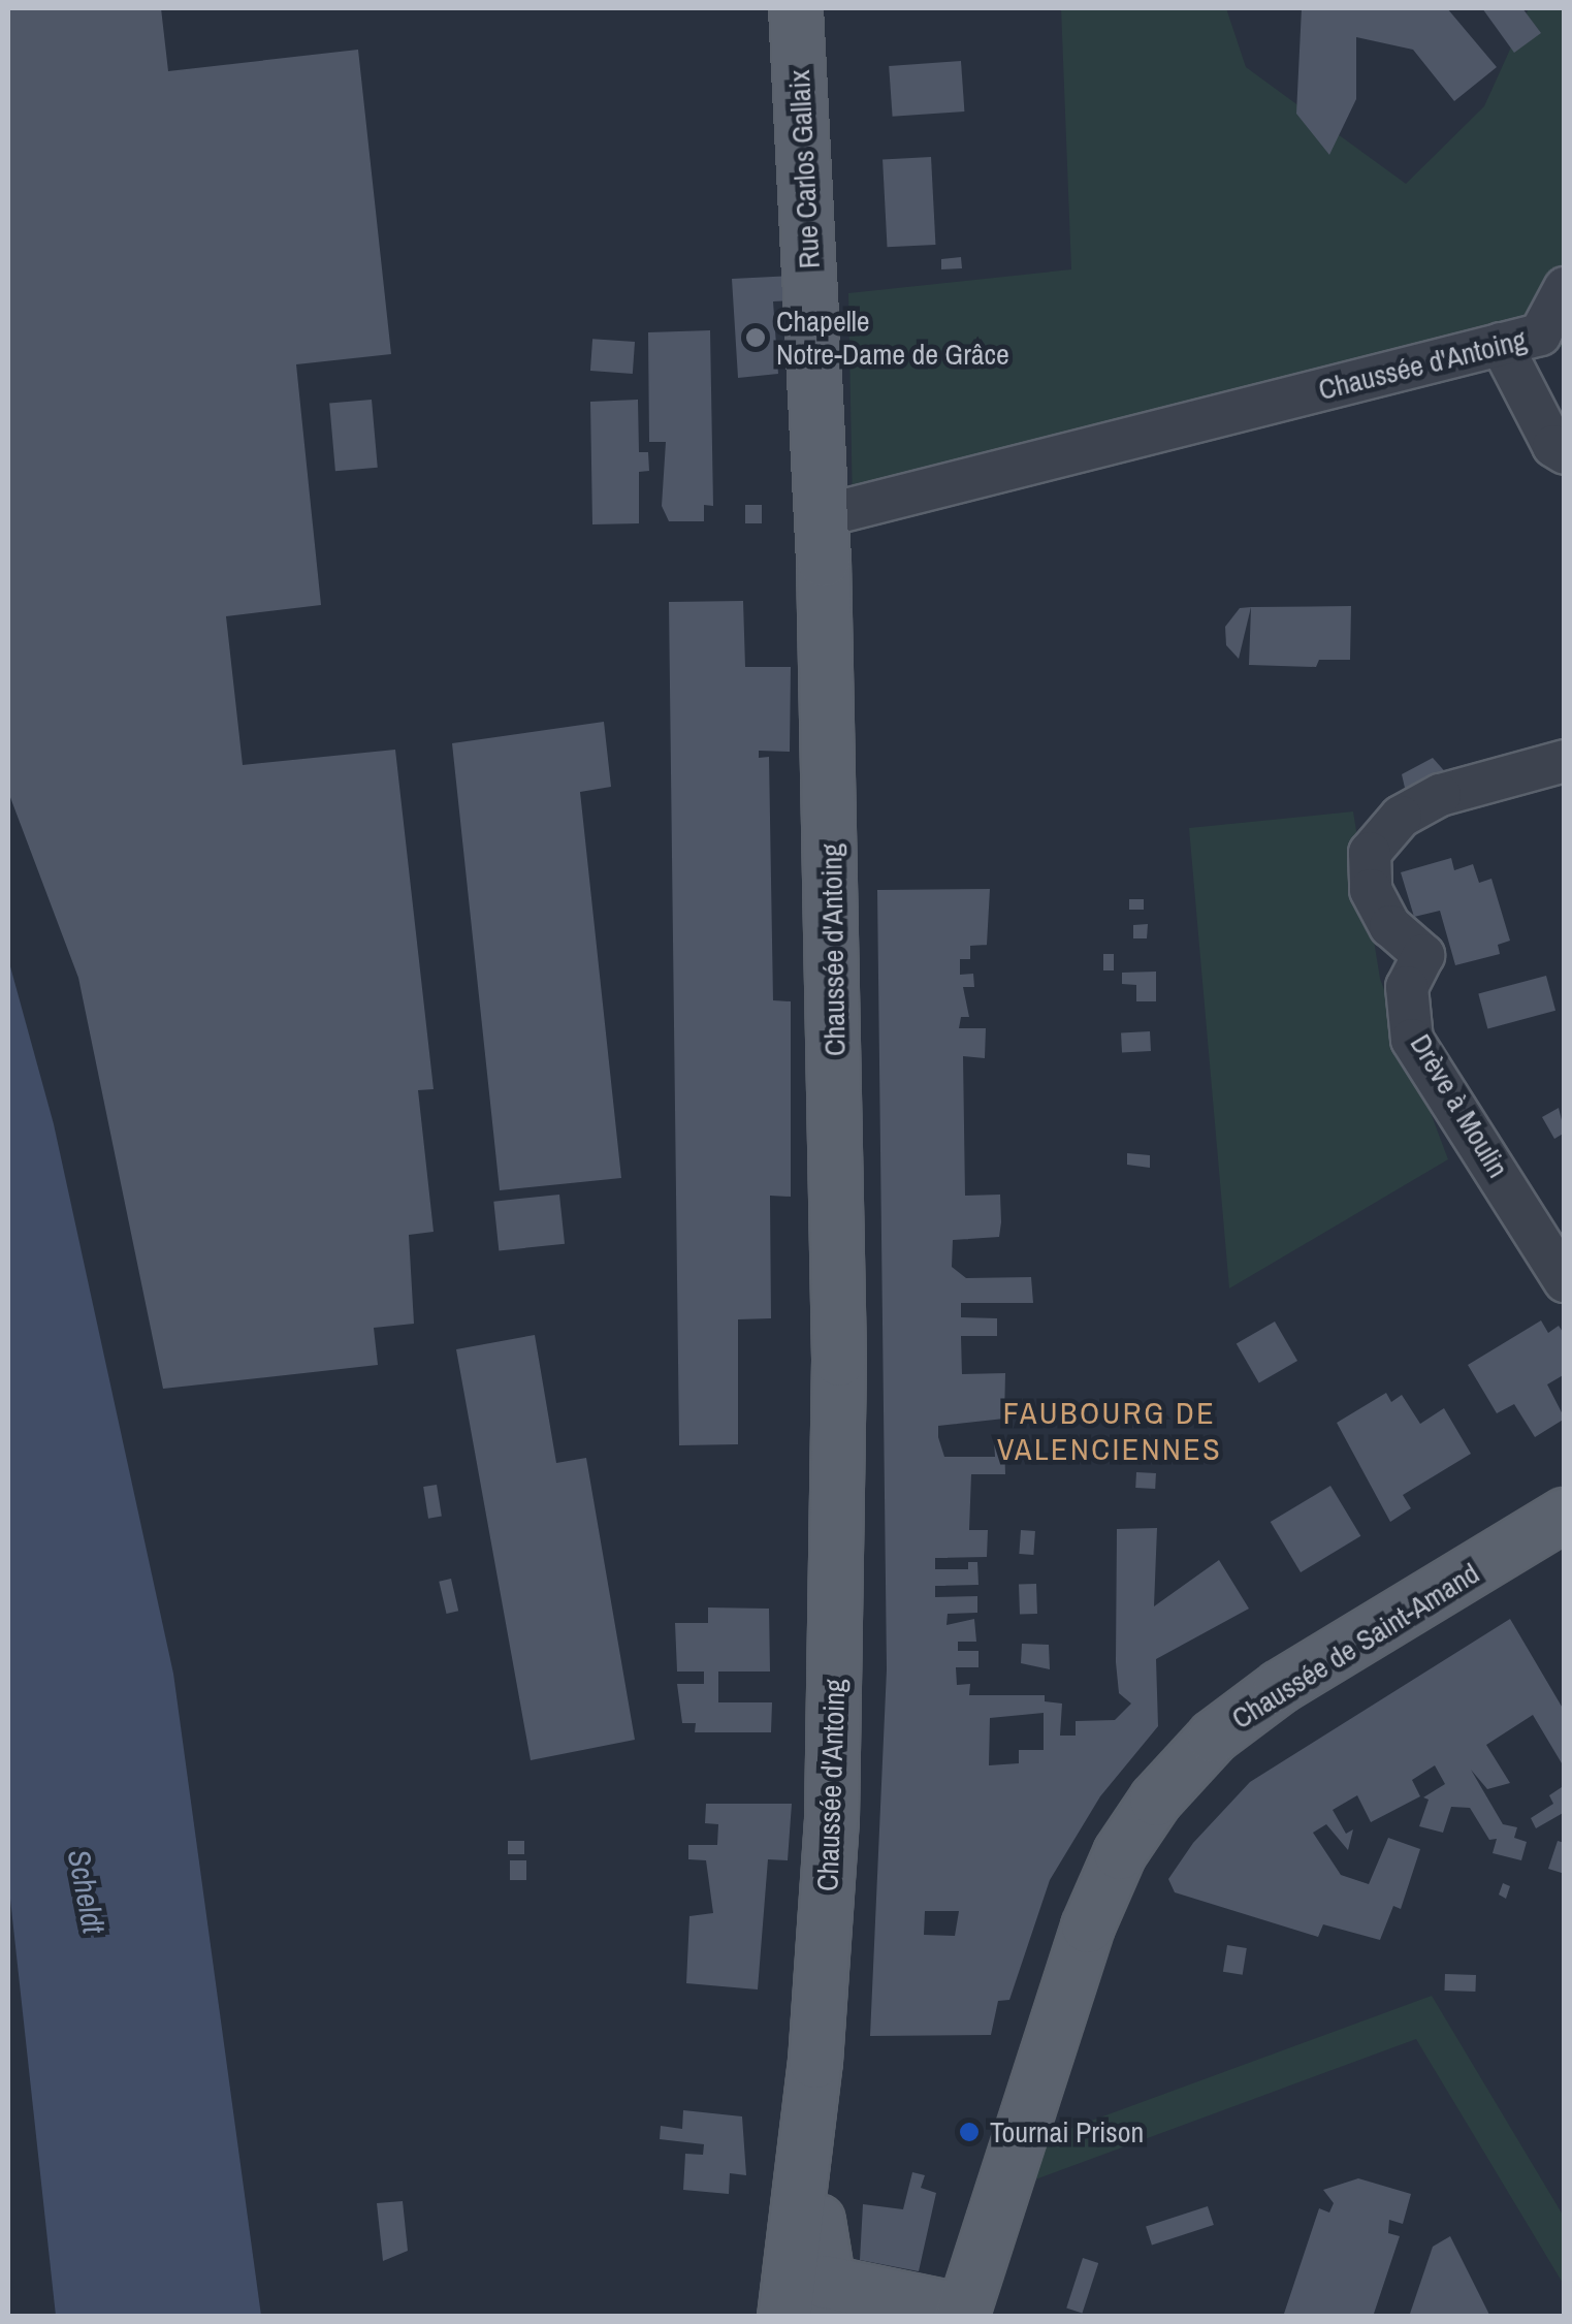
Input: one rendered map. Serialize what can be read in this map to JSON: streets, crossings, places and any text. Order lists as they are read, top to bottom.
{
  "streets": {
    "main road": ["Rue Carlos Gallaix", "Chaussée d'Antoing", "Chaussée de Saint-Amand"],
    "street": ["Drève à Moulin"]
  },
  "crossings": [
    ["Rue Carlos Gallaix", "Chaussée d'Antoing"]
  ],
  "districts": ["FAUBOURG DE VALENCIENNES"],
  "water": ["Scheldt"],
  "places": ["Chapelle Notre-Dame de Grâce", "Tournai Prison"]
}
